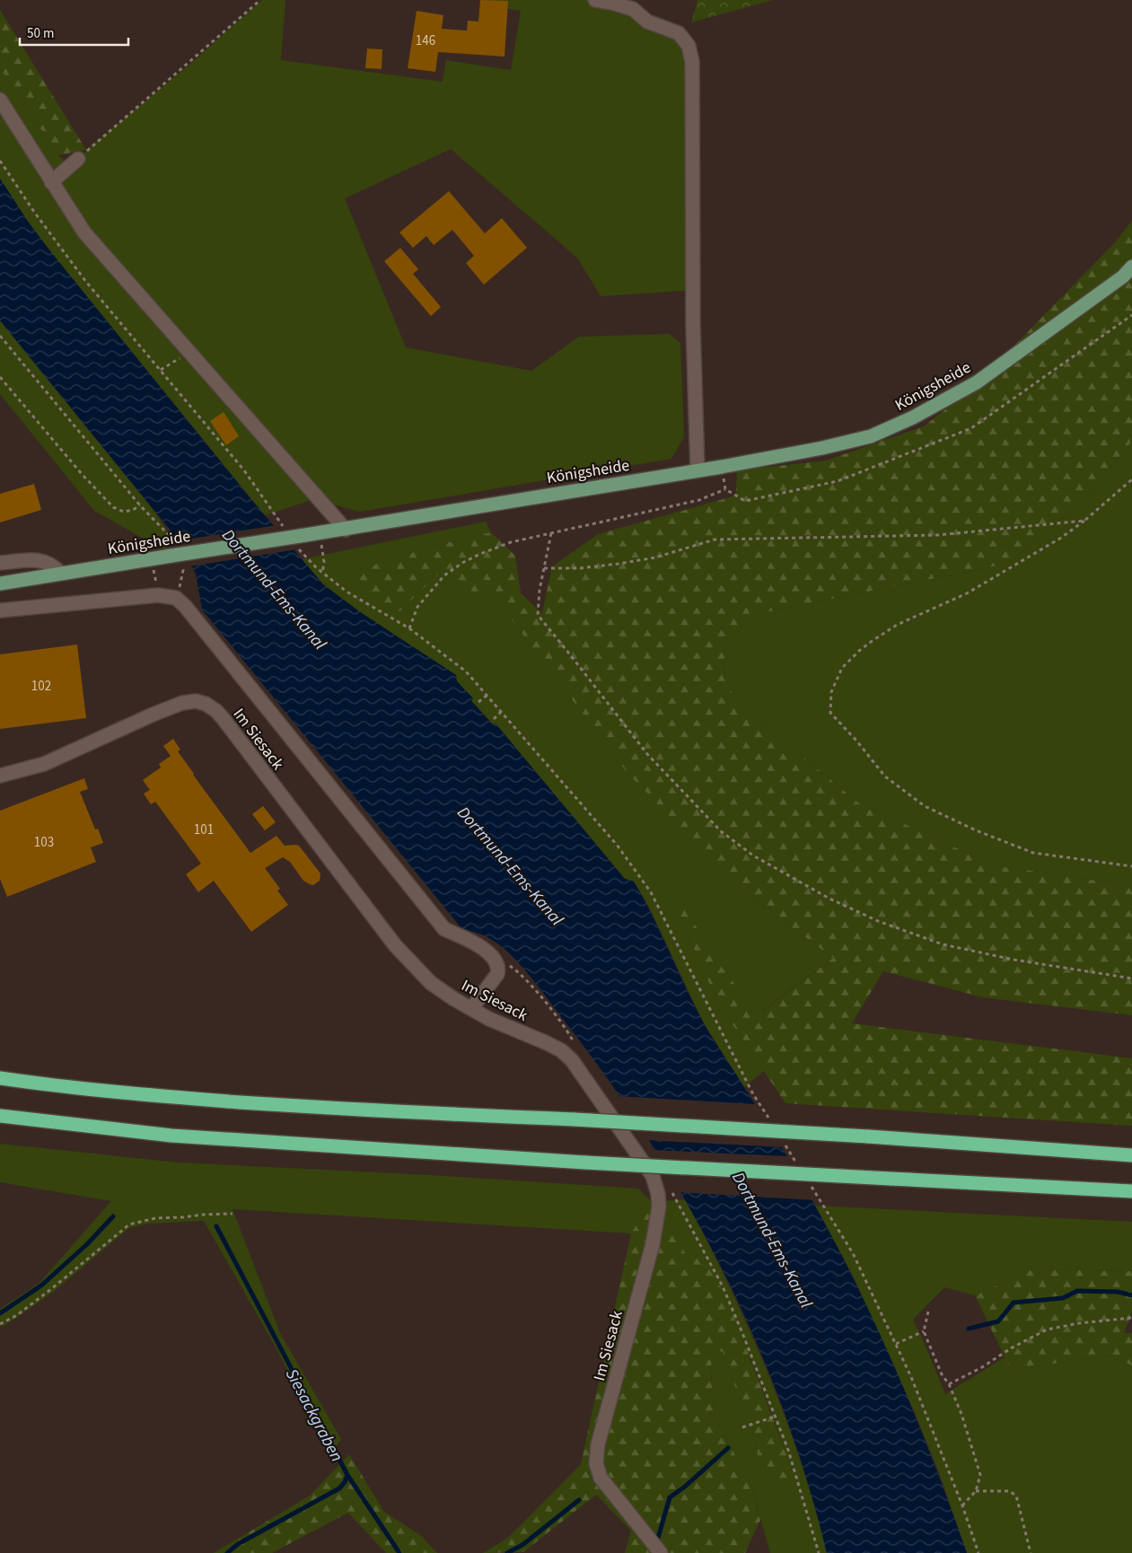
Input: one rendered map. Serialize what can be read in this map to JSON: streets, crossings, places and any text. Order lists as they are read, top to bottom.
{
  "streets": {
    "main road": ["Königsheide"],
    "street": ["Im Siesack"]
  },
  "water": ["Dortmund-Ems-Kanal", "Siesackgraben"],
  "house_numbers": [
    "146",
    "102",
    "101",
    "103"
  ],
  "scale_bar": "50 m"
}
